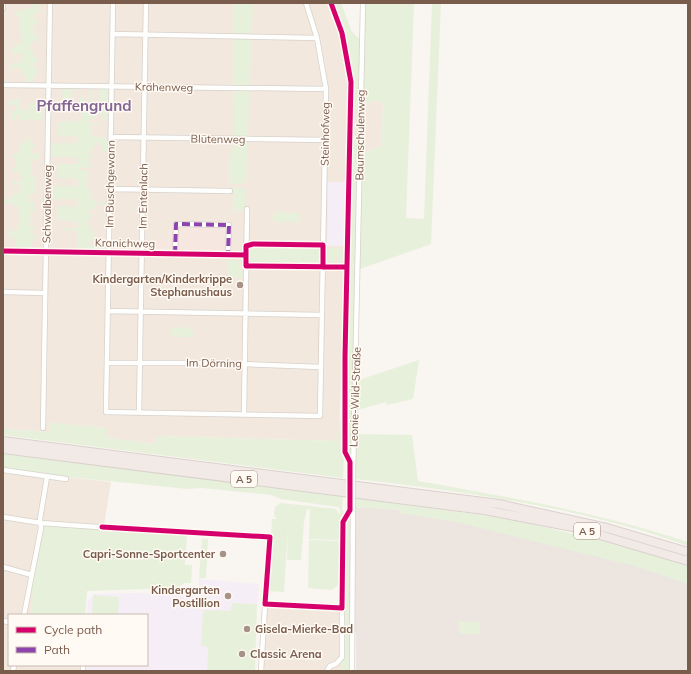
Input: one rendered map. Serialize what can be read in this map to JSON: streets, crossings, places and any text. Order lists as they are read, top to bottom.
{
  "streets": {
    "highway": ["A 5"],
    "street": [
      "Krähenweg",
      "Steinhofweg",
      "Baumschulenweg",
      "Blütenweg",
      "Im Buschgewann",
      "Im Entenlach",
      "Schwalbenweg",
      "Kranichweg",
      "Im Dörning",
      "Leonie-Wild-Straße"
    ]
  },
  "crossings": [
    ["Krähenweg", "Steinhofweg"],
    ["Krähenweg", "Im Buschgewann"],
    ["Krähenweg", "Im Entenlach"],
    ["Krähenweg", "Schwalbenweg"],
    ["Steinhofweg", "Blütenweg"],
    ["Steinhofweg", "Im Dörning"],
    ["Baumschulenweg", "Leonie-Wild-Straße"],
    ["Blütenweg", "Im Buschgewann"],
    ["Blütenweg", "Im Entenlach"],
    ["Im Buschgewann", "Im Entenlach"],
    ["Im Buschgewann", "Kranichweg"],
    ["Im Buschgewann", "Im Dörning"],
    ["Im Entenlach", "Kranichweg"],
    ["Im Entenlach", "Im Dörning"],
    ["Schwalbenweg", "Kranichweg"]
  ],
  "districts": ["Pfaffengrund"],
  "places": [
    "Kindergarten/Kinderkrippe Stephanushaus",
    "Capri-Sonne-Sportcenter",
    "Kindergarten Postillion",
    "Gisela-Mierke-Bad",
    "Classic Arena"
  ],
  "legend": ["Cycle path", "Path"]
}
